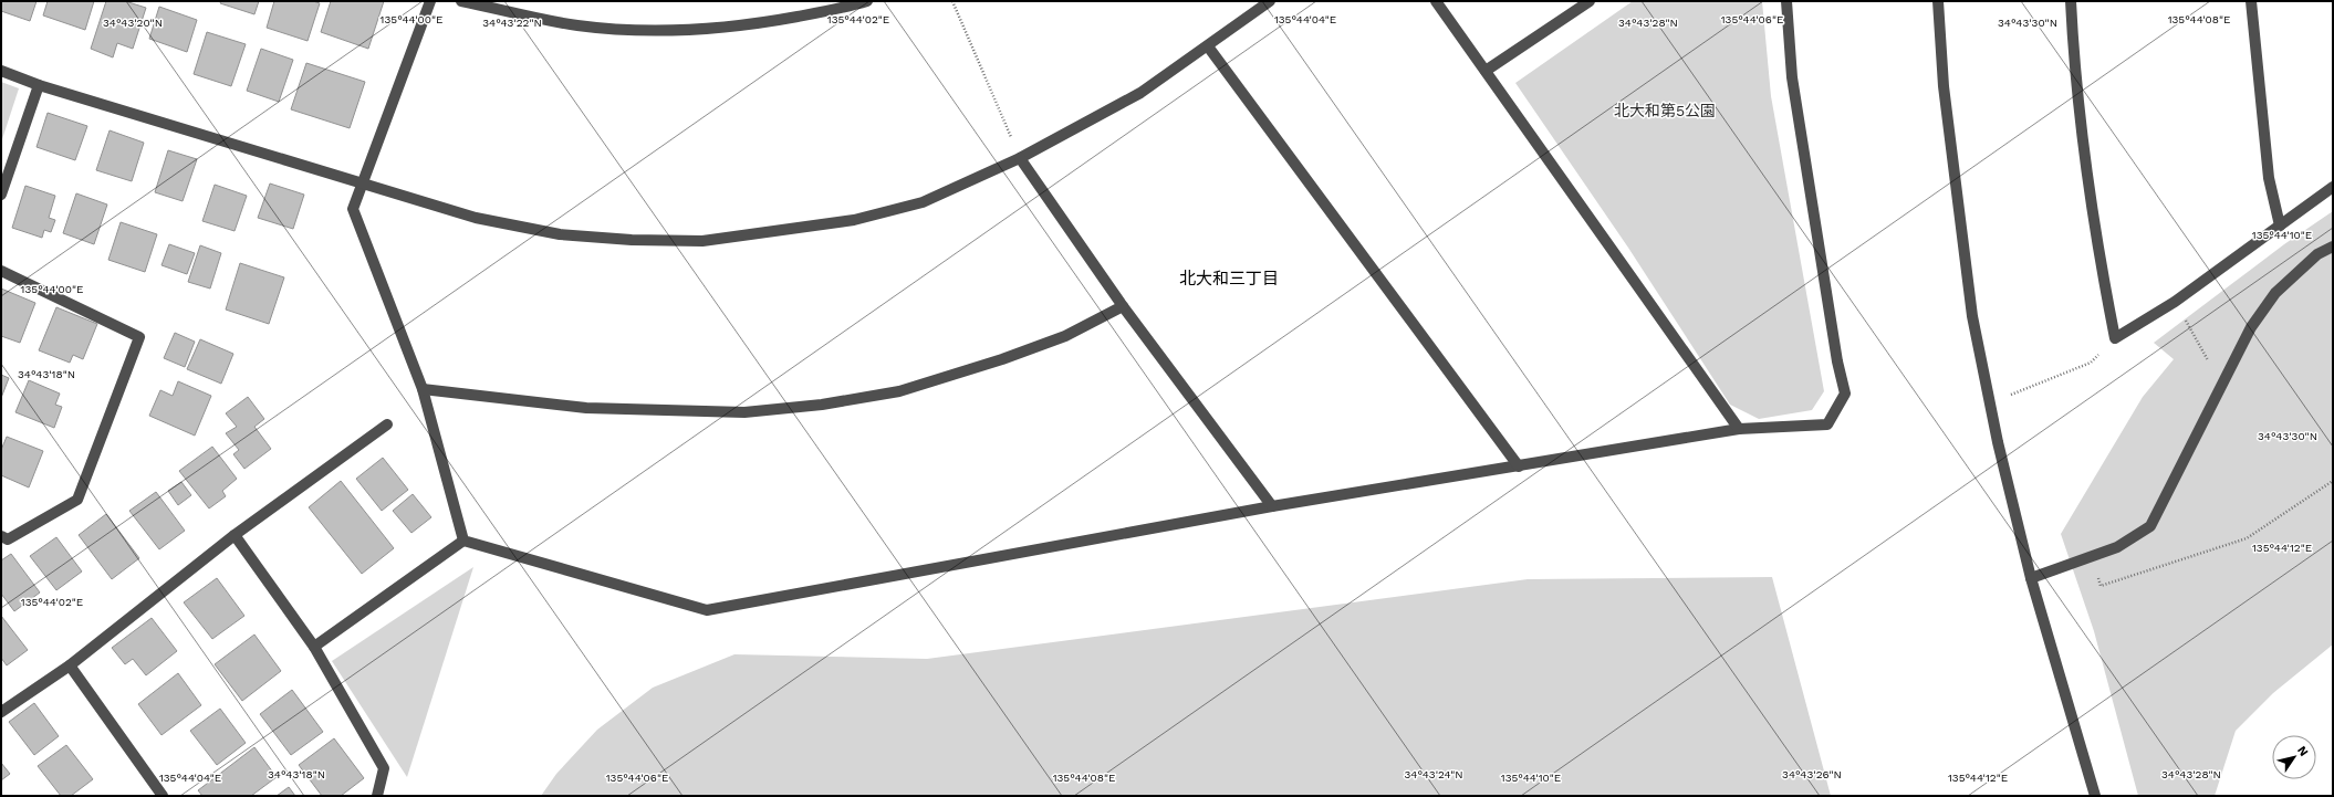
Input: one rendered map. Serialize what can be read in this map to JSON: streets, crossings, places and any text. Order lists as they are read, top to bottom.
{
  "districts": ["北大和三丁目"],
  "parks": ["北大和第5公園"],
  "north": "top right",
  "coordinates": [
    "135°44'00\"E",
    "135°44'02\"E",
    "135°44'04\"E",
    "135°44'06\"E",
    "135°44'08\"E",
    "34°43'20\"N",
    "34°43'22\"N",
    "34°43'28\"N",
    "34°43'30\"N",
    "135°44'10\"E",
    "34°43'18\"N",
    "135°44'12\"E",
    "34°43'24\"N",
    "34°43'26\"N"
  ]
}
